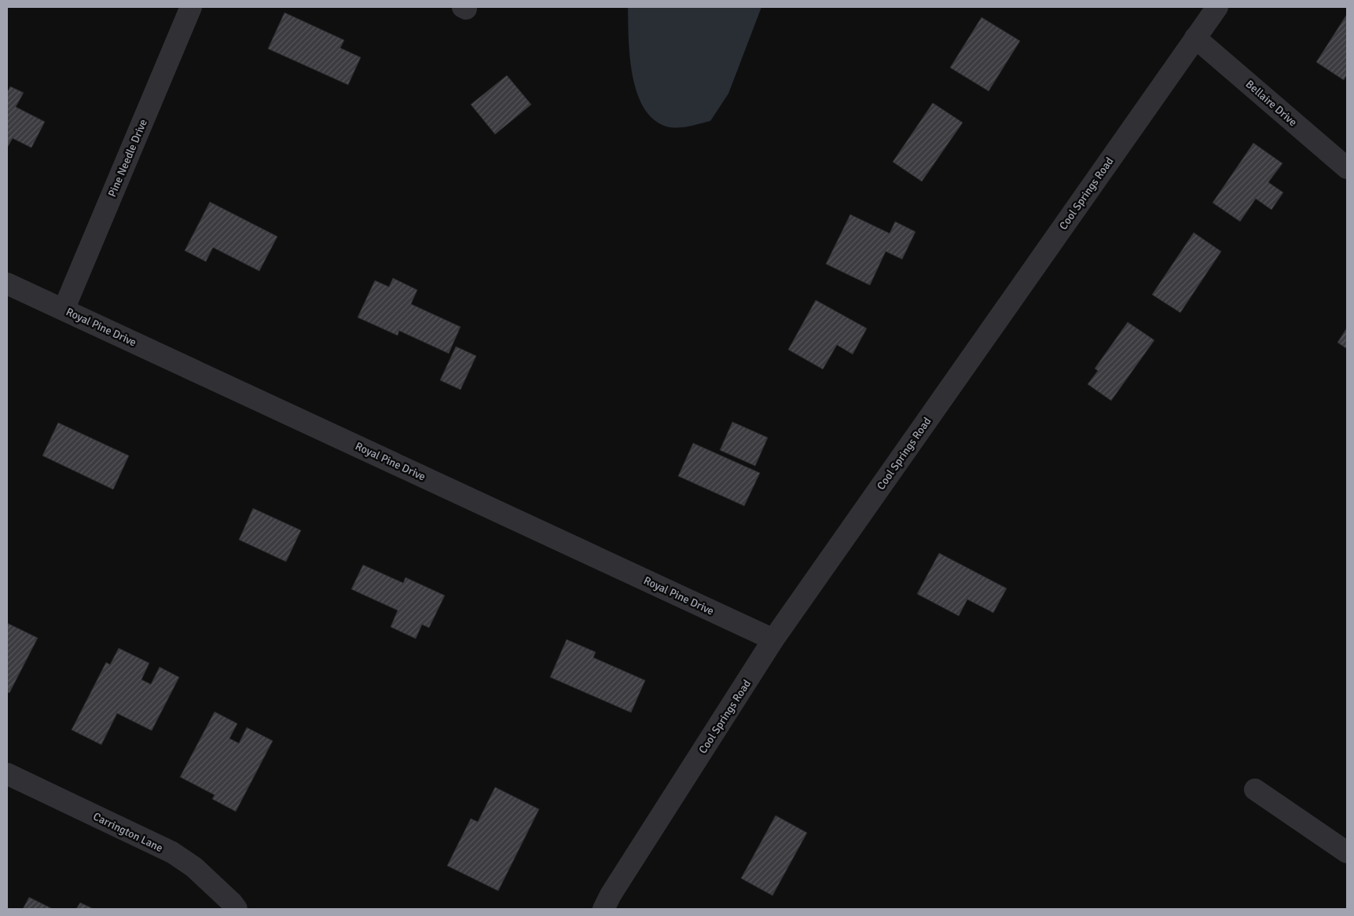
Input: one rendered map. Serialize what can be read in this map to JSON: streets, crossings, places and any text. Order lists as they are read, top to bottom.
{
  "streets": {
    "street": [
      "Bellaire Drive",
      "Pine Needle Drive",
      "Cool Springs Road",
      "Royal Pine Drive",
      "Carrington Lane"
    ]
  },
  "crossings": [
    ["Bellaire Drive", "Cool Springs Road"],
    ["Pine Needle Drive", "Royal Pine Drive"],
    ["Cool Springs Road", "Royal Pine Drive"]
  ]
}
